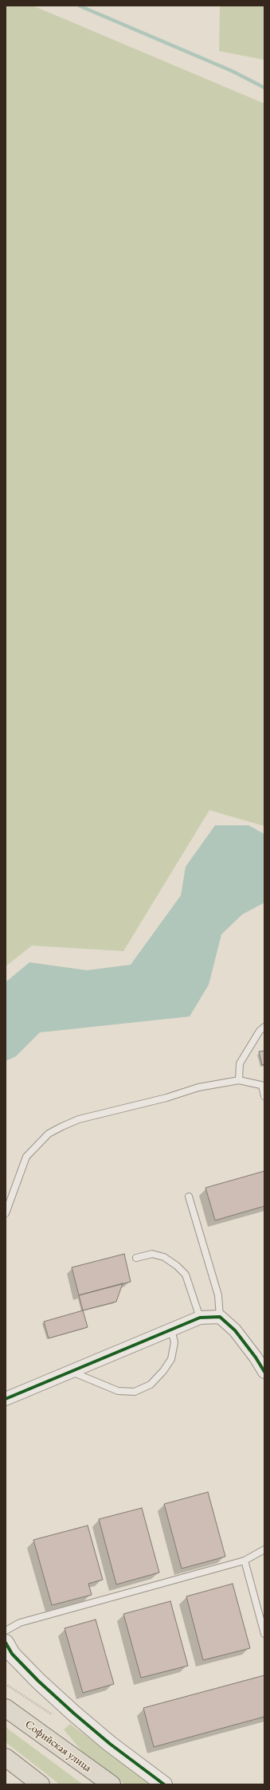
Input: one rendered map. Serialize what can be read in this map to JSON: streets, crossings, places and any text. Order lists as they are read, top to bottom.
{
  "streets": {
    "main road": ["Софийская улица"]
  }
}
